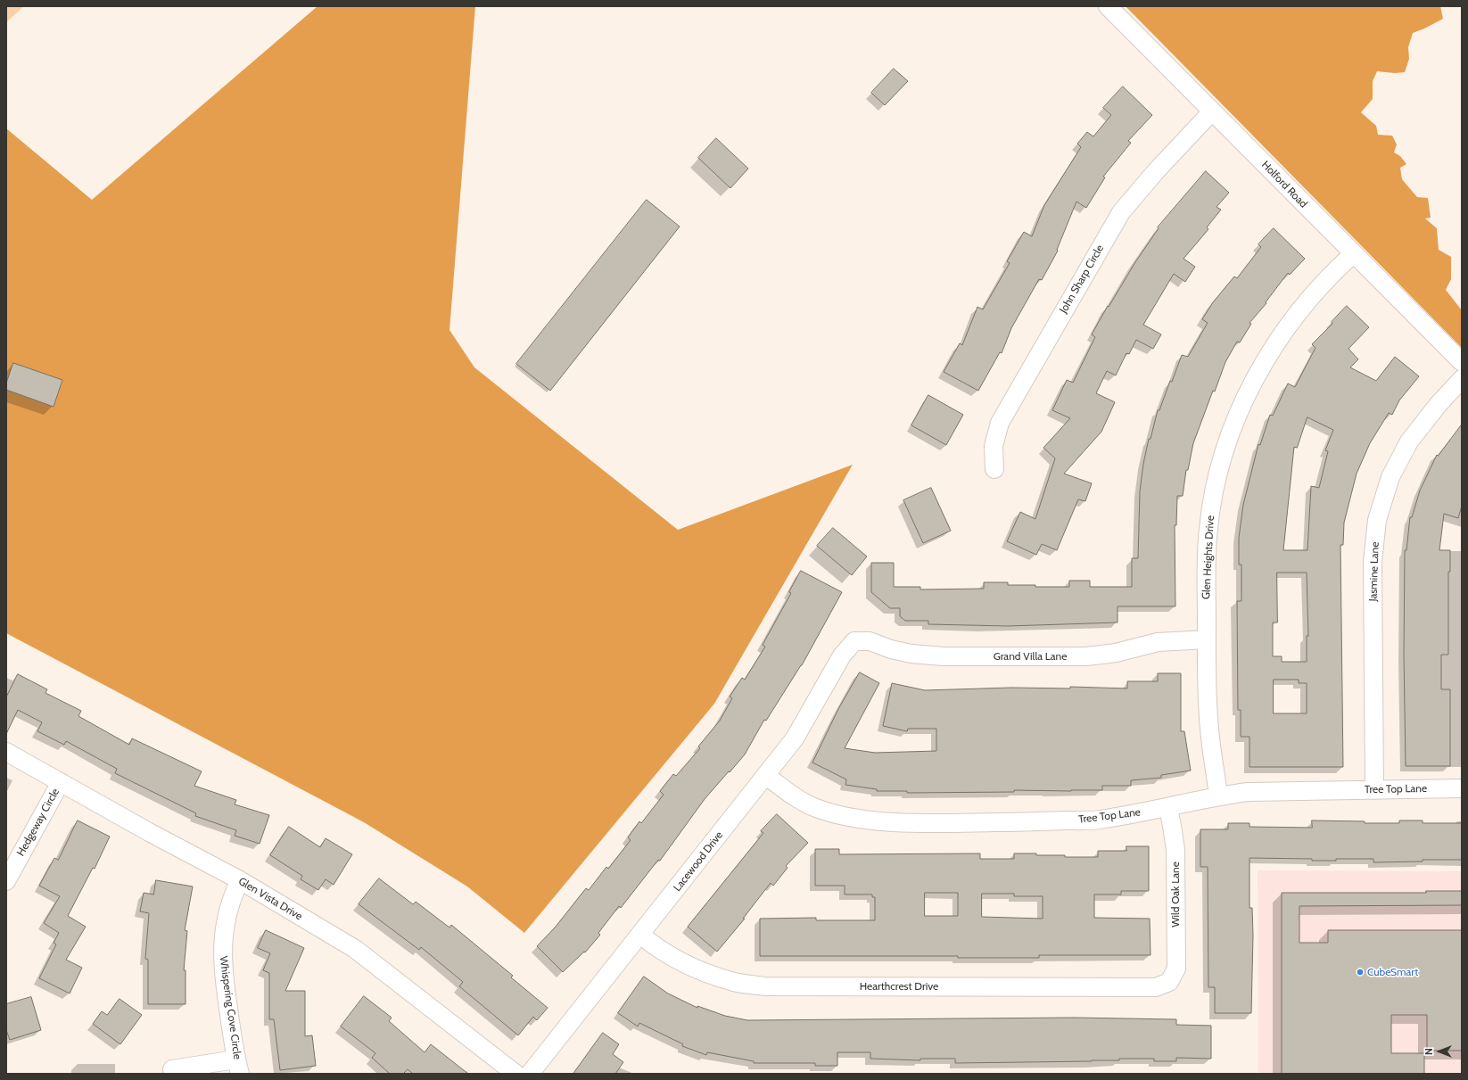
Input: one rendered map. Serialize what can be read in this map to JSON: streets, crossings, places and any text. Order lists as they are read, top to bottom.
{
  "streets": {
    "street": [
      "Holford Road",
      "John Sharp Circle",
      "Glen Heights Drive",
      "Jasmine Lane",
      "Grand Villa Lane",
      "Tree Top Lane",
      "Hedgeway Circle",
      "Lacewood Drive",
      "Wild Oak Lane",
      "Glen Vista Drive",
      "Hearthcrest Drive",
      "Whispering Cove Circle"
    ]
  },
  "crossings": [
    ["Holford Road", "John Sharp Circle"],
    ["Holford Road", "Glen Heights Drive"],
    ["Glen Heights Drive", "Grand Villa Lane"],
    ["Glen Heights Drive", "Tree Top Lane"],
    ["Jasmine Lane", "Tree Top Lane"],
    ["Grand Villa Lane", "Lacewood Drive"],
    ["Tree Top Lane", "Lacewood Drive"],
    ["Tree Top Lane", "Wild Oak Lane"],
    ["Hedgeway Circle", "Glen Vista Drive"],
    ["Lacewood Drive", "Hearthcrest Drive"],
    ["Wild Oak Lane", "Hearthcrest Drive"],
    ["Glen Vista Drive", "Whispering Cove Circle"]
  ],
  "places": ["CubeSmart"],
  "north": "left"
}
